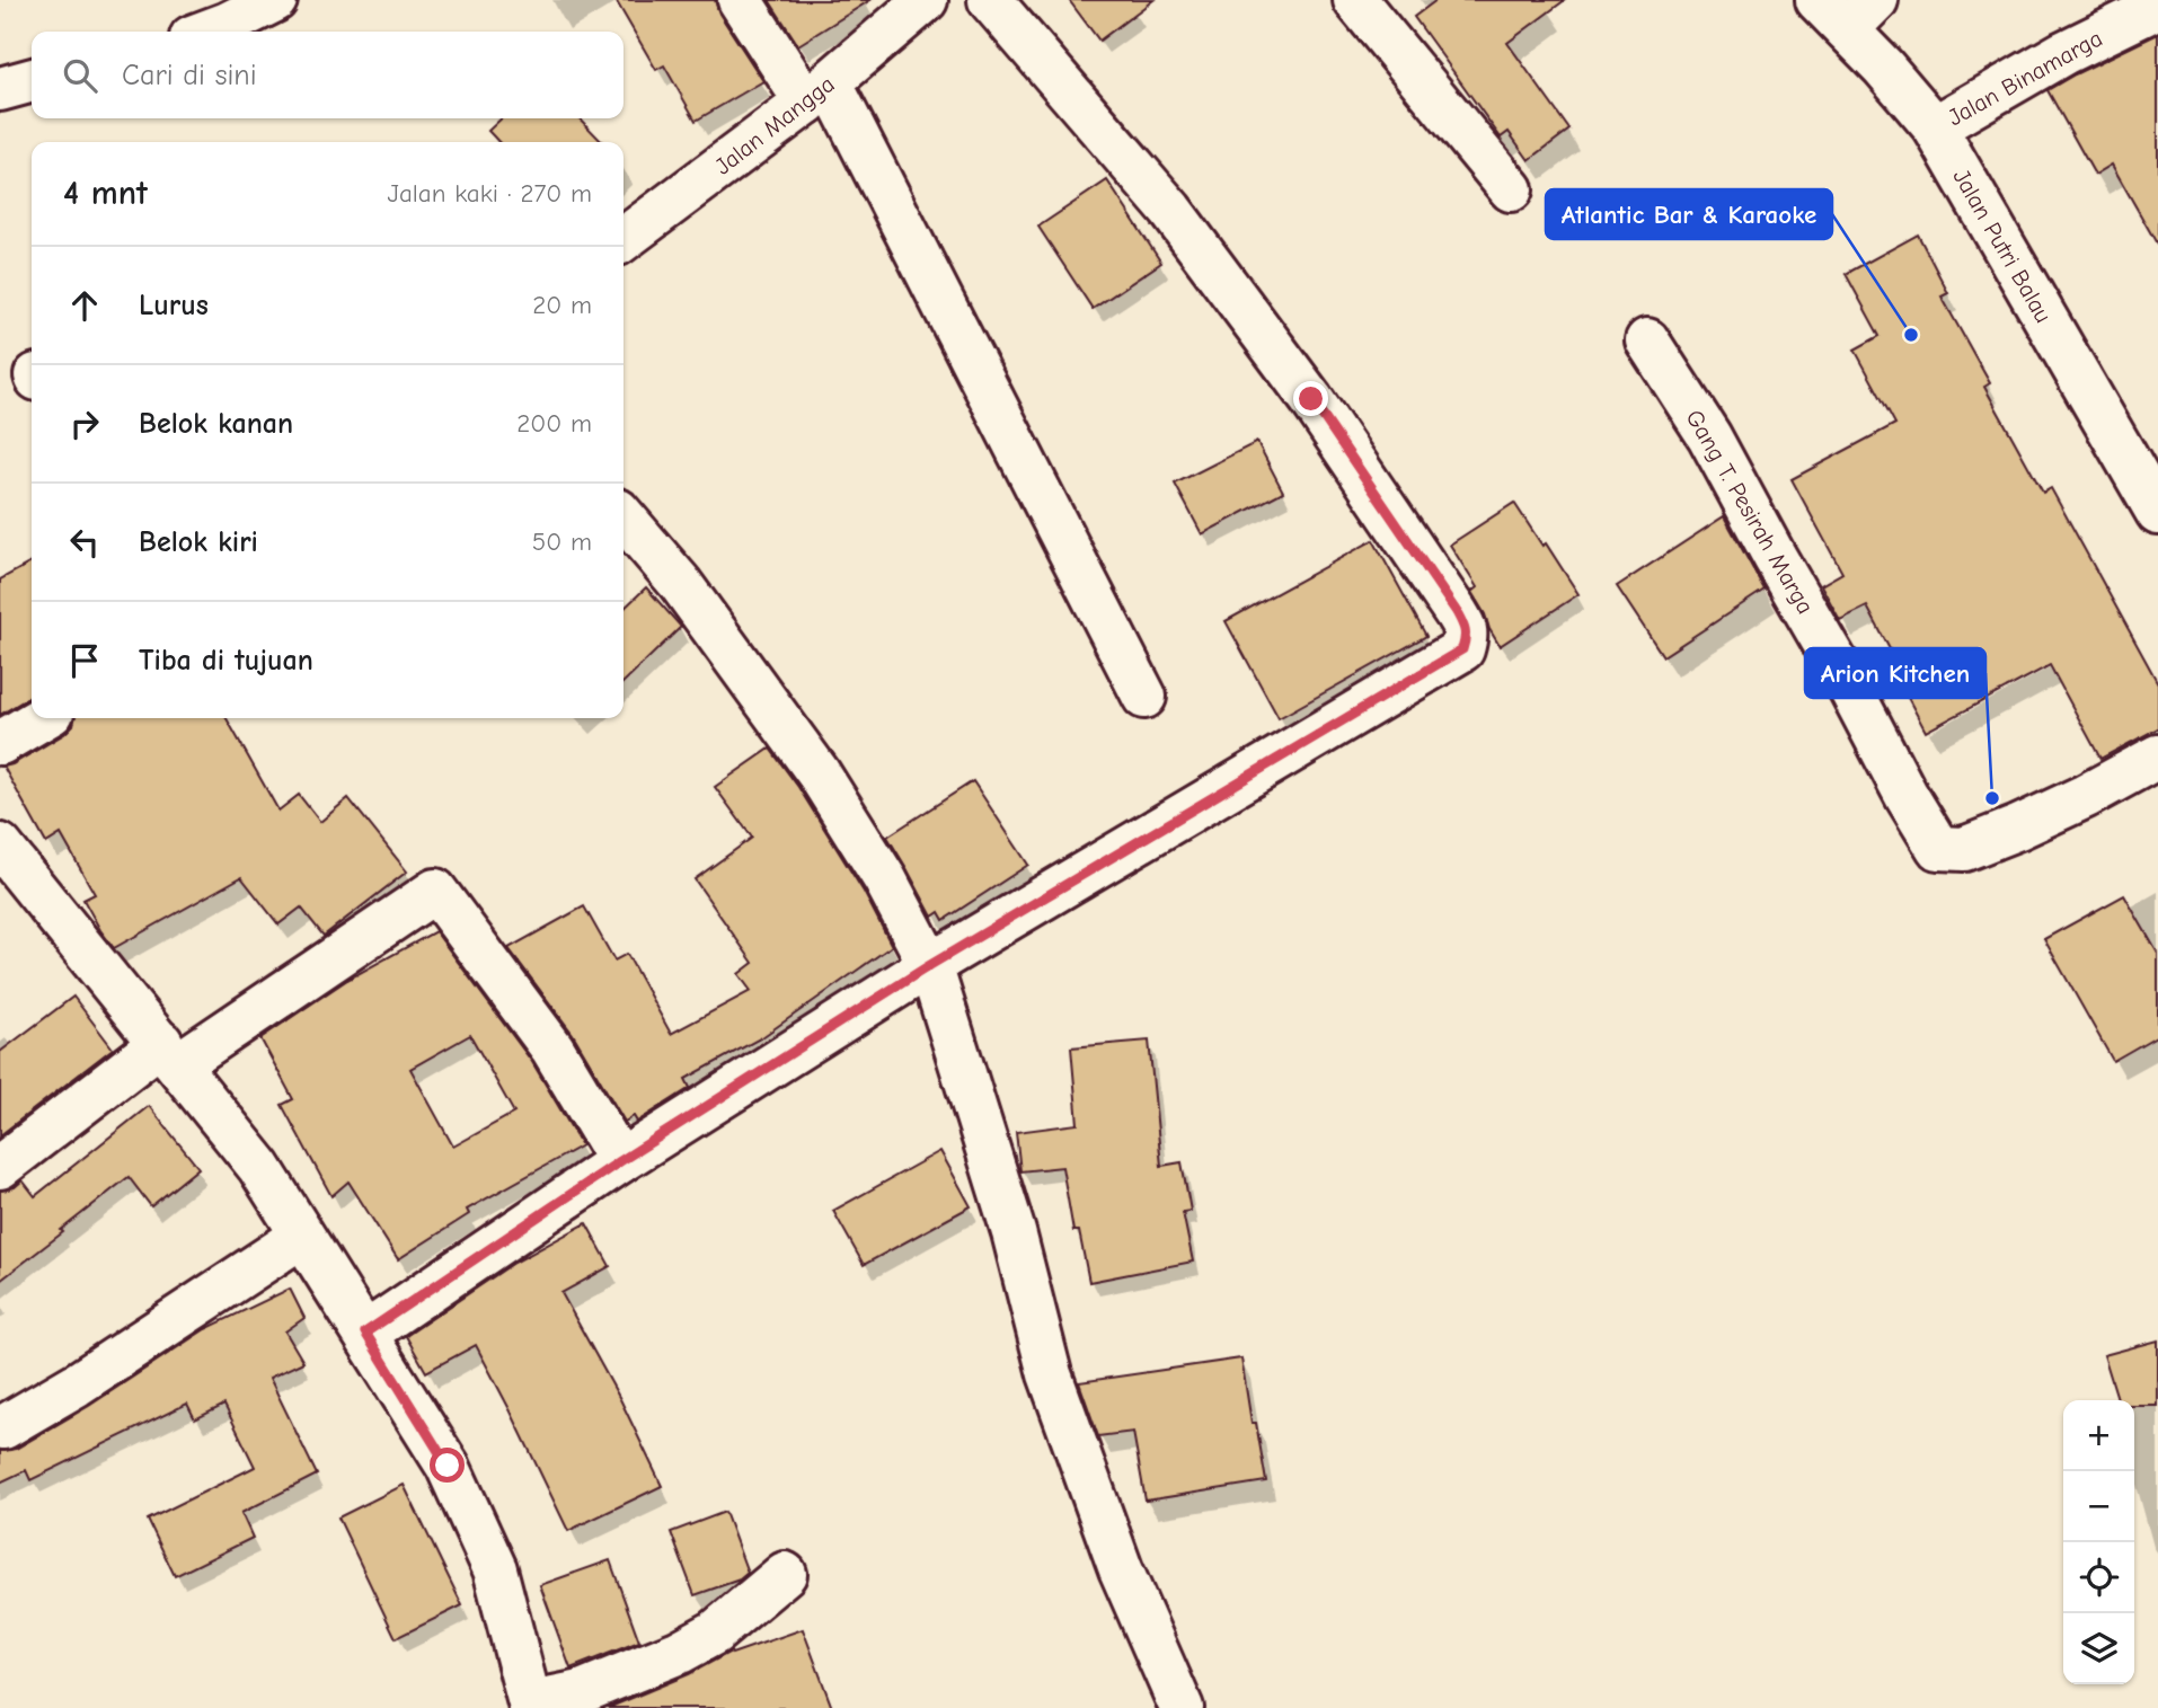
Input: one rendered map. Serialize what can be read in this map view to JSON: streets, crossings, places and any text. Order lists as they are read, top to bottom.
{
  "streets": {
    "street": [
      "Jalan Binamarga",
      "Jalan Mangga",
      "Jalan Putri Balau",
      "Gang T. Pesirah Marga"
    ]
  },
  "crossings": [
    ["Jalan Binamarga", "Jalan Putri Balau"]
  ],
  "places": ["Atlantic Bar & Karaoke", "Arion Kitchen"],
  "page": {
    "search": "Cari di sini",
    "heading": ["4 mnt", "Jalan kaki · 270 m"],
    "list": [
      ["Lurus", "20 m"],
      ["Belok kanan", "200 m"],
      ["Belok kiri", "50 m"],
      "Tiba di tujuan"
    ],
    "map_buttons": ["+", "−"]
  }
}
